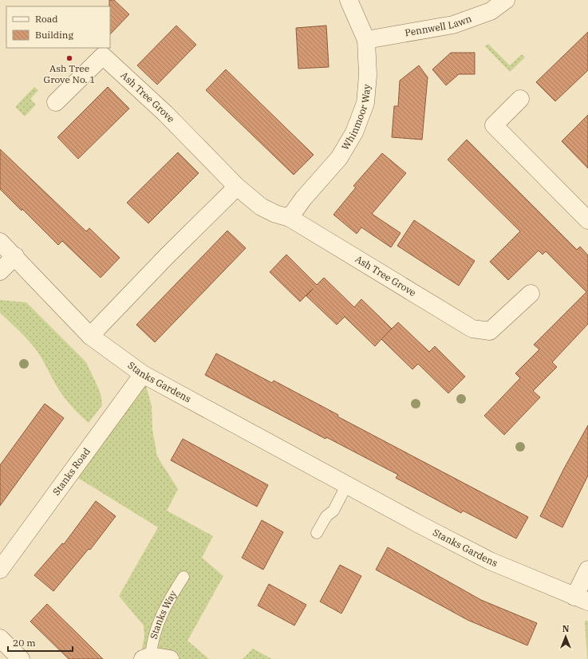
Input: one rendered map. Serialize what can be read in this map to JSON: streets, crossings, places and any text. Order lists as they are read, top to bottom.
{
  "streets": {
    "street": [
      "Pennwell Lawn",
      "Ash Tree Grove",
      "Whinmoor Way",
      "Stanks Gardens",
      "Stanks Road",
      "Stanks Way"
    ]
  },
  "crossings": [
    ["Pennwell Lawn", "Whinmoor Way"],
    ["Ash Tree Grove", "Whinmoor Way"],
    ["Stanks Gardens", "Stanks Road"]
  ],
  "places": ["Ash Tree Grove No. 1"],
  "legend": ["Road", "Building"],
  "scale_bar": "20 m",
  "north": "top"
}
